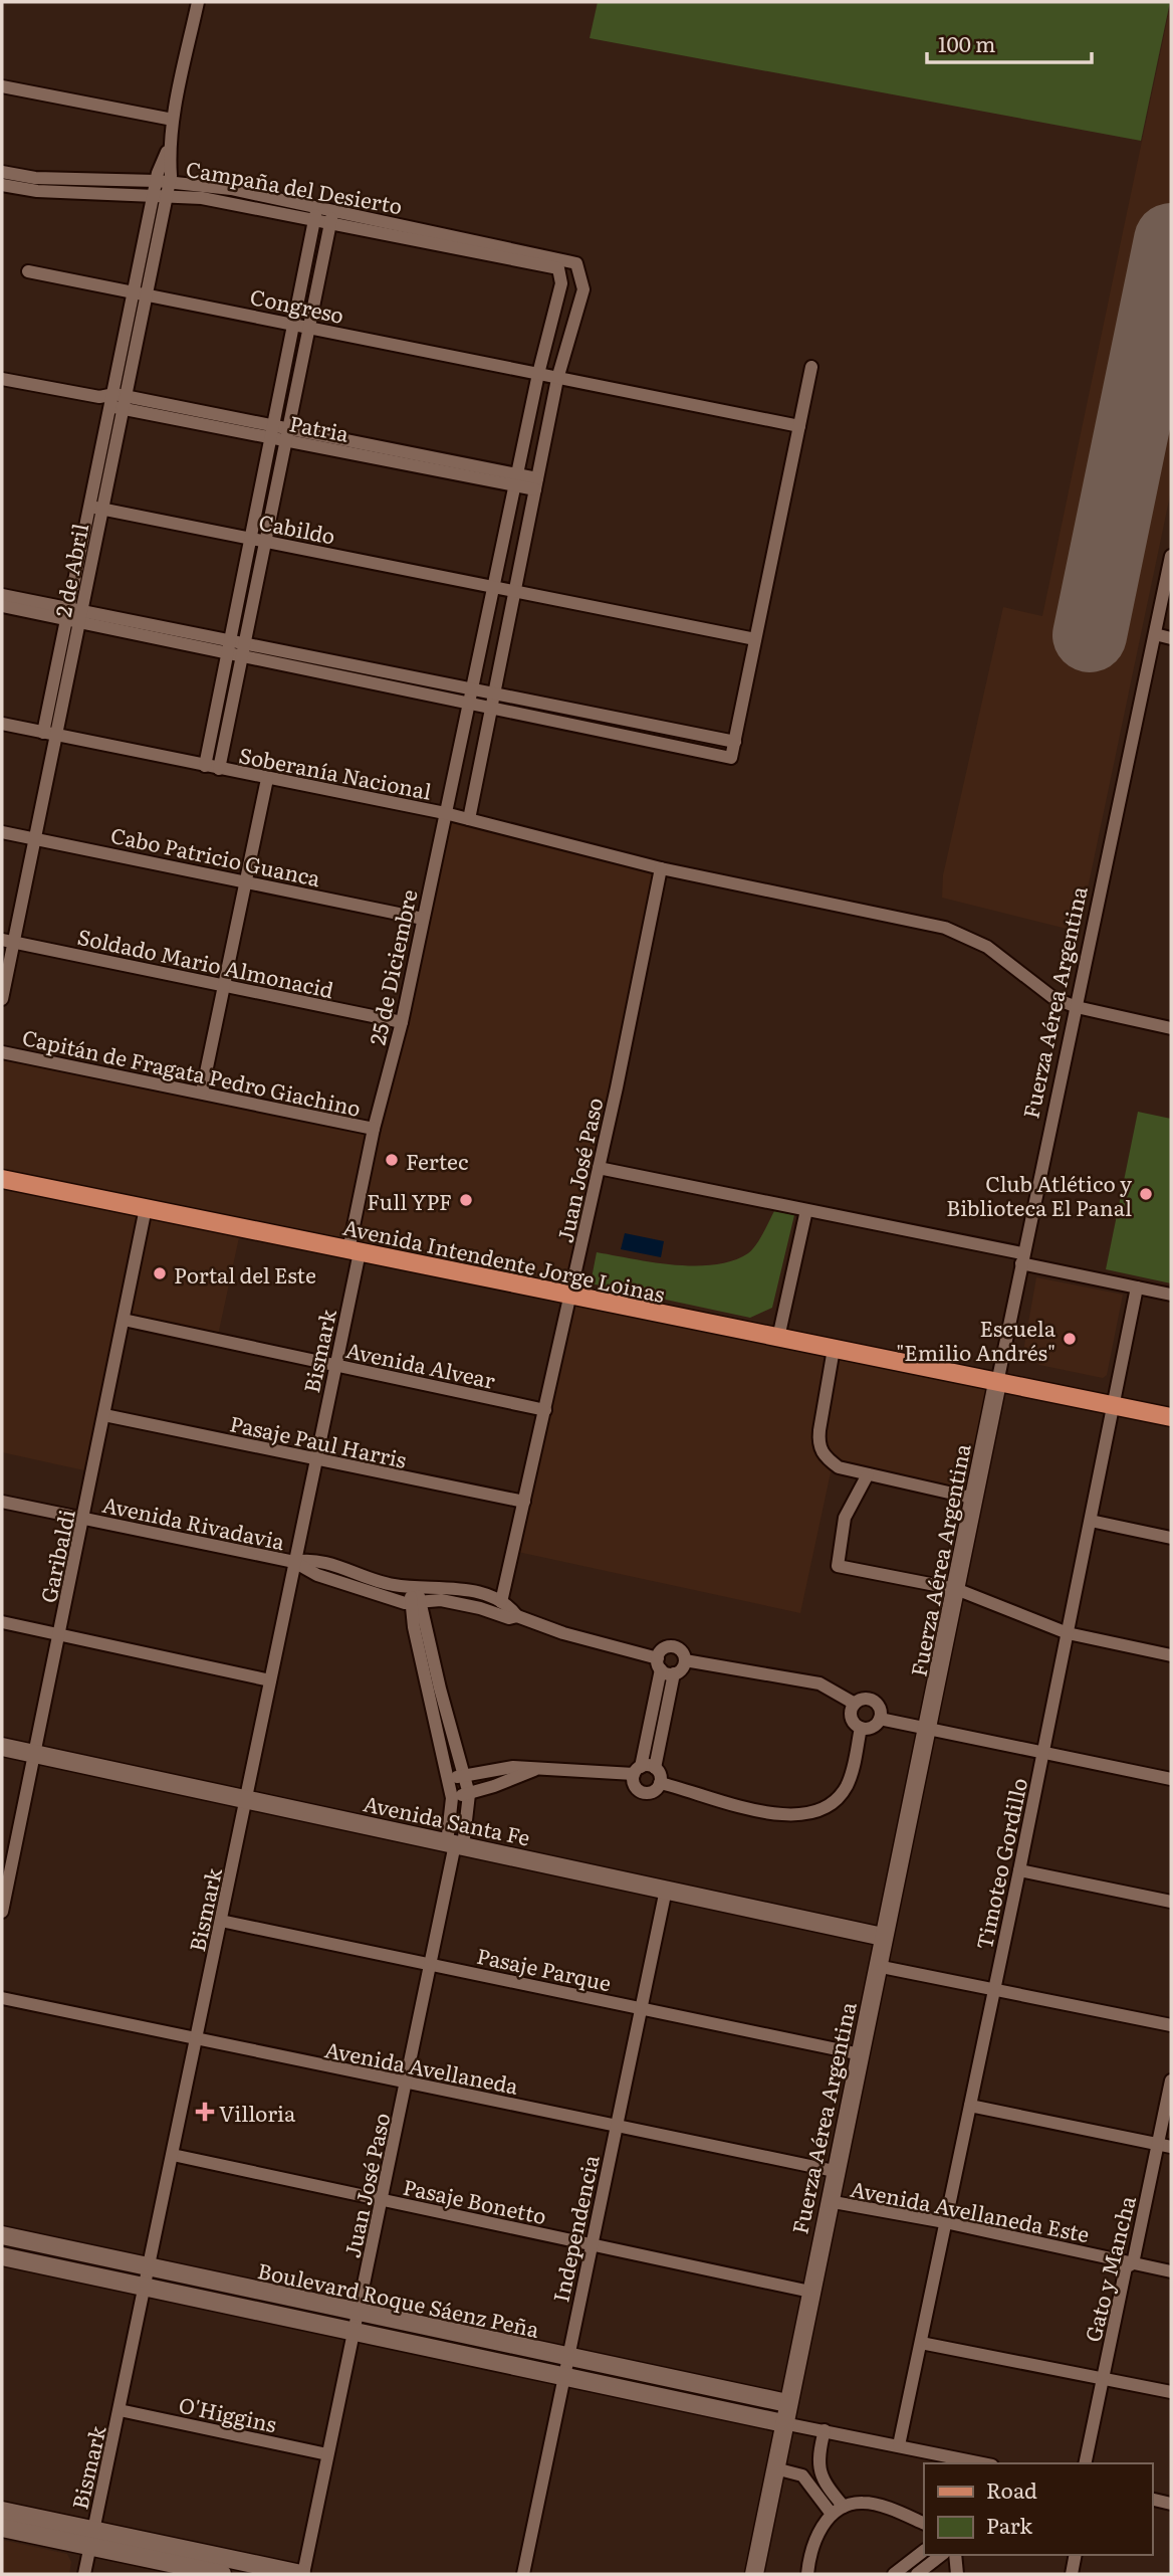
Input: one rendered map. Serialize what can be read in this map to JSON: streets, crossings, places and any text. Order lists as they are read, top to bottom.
{
  "streets": {
    "main road": ["Avenida Intendente Jorge Loinas"],
    "street": [
      "Campaña del Desierto",
      "Congreso",
      "Patria",
      "Cabildo",
      "2 de Abril",
      "Soberanía Nacional",
      "Cabo Patricio Guanca",
      "Soldado Mario Almonacid",
      "25 de Diciembre",
      "Fuerza Aérea Argentina",
      "Capitán de Fragata Pedro Giachino",
      "Juan José Paso",
      "Bismark",
      "Avenida Alvear",
      "Pasaje Paul Harris",
      "Avenida Rivadavia",
      "Garibaldi",
      "Avenida Santa Fe",
      "Timoteo Gordillo",
      "Pasaje Parque",
      "Avenida Avellaneda",
      "Pasaje Bonetto",
      "Avenida Avellaneda Este",
      "Independencia",
      "Gato y Mancha",
      "Boulevard Roque Sáenz Peña",
      "O'Higgins"
    ]
  },
  "crossings": [
    ["Campaña del Desierto", "Congreso"],
    ["Campaña del Desierto", "2 de Abril"],
    ["Campaña del Desierto", "25 de Diciembre"],
    ["Congreso", "2 de Abril"],
    ["Congreso", "25 de Diciembre"],
    ["Patria", "2 de Abril"],
    ["Patria", "25 de Diciembre"],
    ["Cabildo", "2 de Abril"],
    ["Cabildo", "25 de Diciembre"],
    ["2 de Abril", "Soberanía Nacional"],
    ["2 de Abril", "Cabo Patricio Guanca"],
    ["2 de Abril", "Soldado Mario Almonacid"],
    ["Soberanía Nacional", "25 de Diciembre"],
    ["Soberanía Nacional", "Fuerza Aérea Argentina"],
    ["Soberanía Nacional", "Juan José Paso"],
    ["Cabo Patricio Guanca", "25 de Diciembre"],
    ["Soldado Mario Almonacid", "25 de Diciembre"],
    ["25 de Diciembre", "Capitán de Fragata Pedro Giachino"],
    ["25 de Diciembre", "Avenida Intendente Jorge Loinas"],
    ["25 de Diciembre", "Bismark"],
    ["Fuerza Aérea Argentina", "Avenida Intendente Jorge Loinas"],
    ["Fuerza Aérea Argentina", "Avenida Rivadavia"],
    ["Fuerza Aérea Argentina", "Avenida Santa Fe"],
    ["Fuerza Aérea Argentina", "Pasaje Parque"],
    ["Fuerza Aérea Argentina", "Avenida Avellaneda"],
    ["Fuerza Aérea Argentina", "Pasaje Bonetto"],
    ["Fuerza Aérea Argentina", "Avenida Avellaneda Este"],
    ["Fuerza Aérea Argentina", "Boulevard Roque Sáenz Peña"],
    ["Juan José Paso", "Avenida Intendente Jorge Loinas"],
    ["Juan José Paso", "Avenida Alvear"],
    ["Juan José Paso", "Pasaje Paul Harris"],
    ["Juan José Paso", "Avenida Rivadavia"],
    ["Juan José Paso", "Avenida Santa Fe"],
    ["Juan José Paso", "Pasaje Parque"],
    ["Juan José Paso", "Avenida Avellaneda"],
    ["Juan José Paso", "Pasaje Bonetto"],
    ["Juan José Paso", "Boulevard Roque Sáenz Peña"],
    ["Juan José Paso", "O'Higgins"],
    ["Avenida Intendente Jorge Loinas", "Bismark"],
    ["Avenida Intendente Jorge Loinas", "Garibaldi"],
    ["Avenida Intendente Jorge Loinas", "Timoteo Gordillo"],
    ["Bismark", "Avenida Alvear"],
    ["Bismark", "Pasaje Paul Harris"],
    ["Bismark", "Avenida Rivadavia"],
    ["Bismark", "Avenida Santa Fe"],
    ["Bismark", "Pasaje Parque"],
    ["Bismark", "Avenida Avellaneda"],
    ["Bismark", "Pasaje Bonetto"],
    ["Bismark", "Boulevard Roque Sáenz Peña"],
    ["Bismark", "O'Higgins"],
    ["Avenida Alvear", "Garibaldi"],
    ["Pasaje Paul Harris", "Garibaldi"],
    ["Avenida Rivadavia", "Garibaldi"],
    ["Avenida Rivadavia", "Timoteo Gordillo"],
    ["Garibaldi", "Avenida Santa Fe"],
    ["Avenida Santa Fe", "Independencia"],
    ["Timoteo Gordillo", "Avenida Avellaneda Este"],
    ["Pasaje Parque", "Independencia"],
    ["Avenida Avellaneda", "Avenida Avellaneda Este"],
    ["Avenida Avellaneda", "Independencia"],
    ["Pasaje Bonetto", "Independencia"],
    ["Avenida Avellaneda Este", "Gato y Mancha"],
    ["Independencia", "Boulevard Roque Sáenz Peña"]
  ],
  "places": {
    "other": [
      "Fertec",
      "Club Atlético y Biblioteca El Panal",
      "Full YPF",
      "Portal del Este",
      "Escuela \"Emilio Andrés\""
    ],
    "health": ["Villoria"]
  },
  "legend": ["Road", "Park"],
  "scale_bar": "100 m"
}
